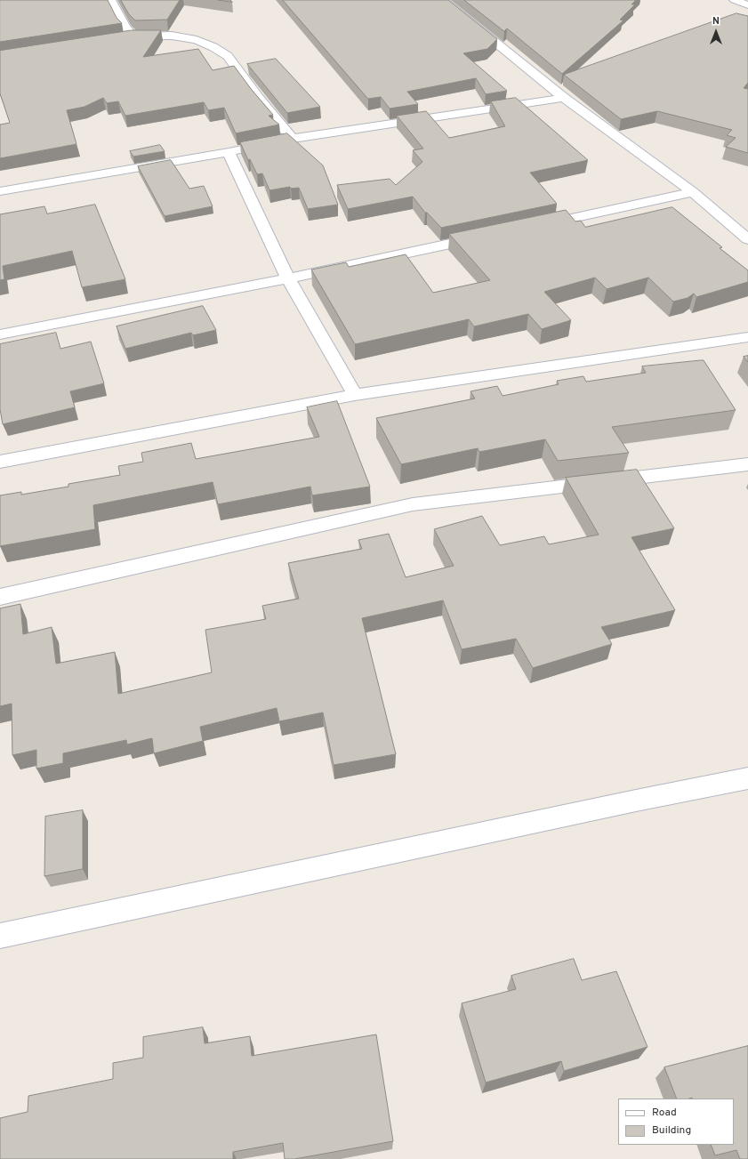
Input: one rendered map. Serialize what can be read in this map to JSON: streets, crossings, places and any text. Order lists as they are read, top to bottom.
{
  "legend": ["Road", "Building"],
  "north": "top"
}
